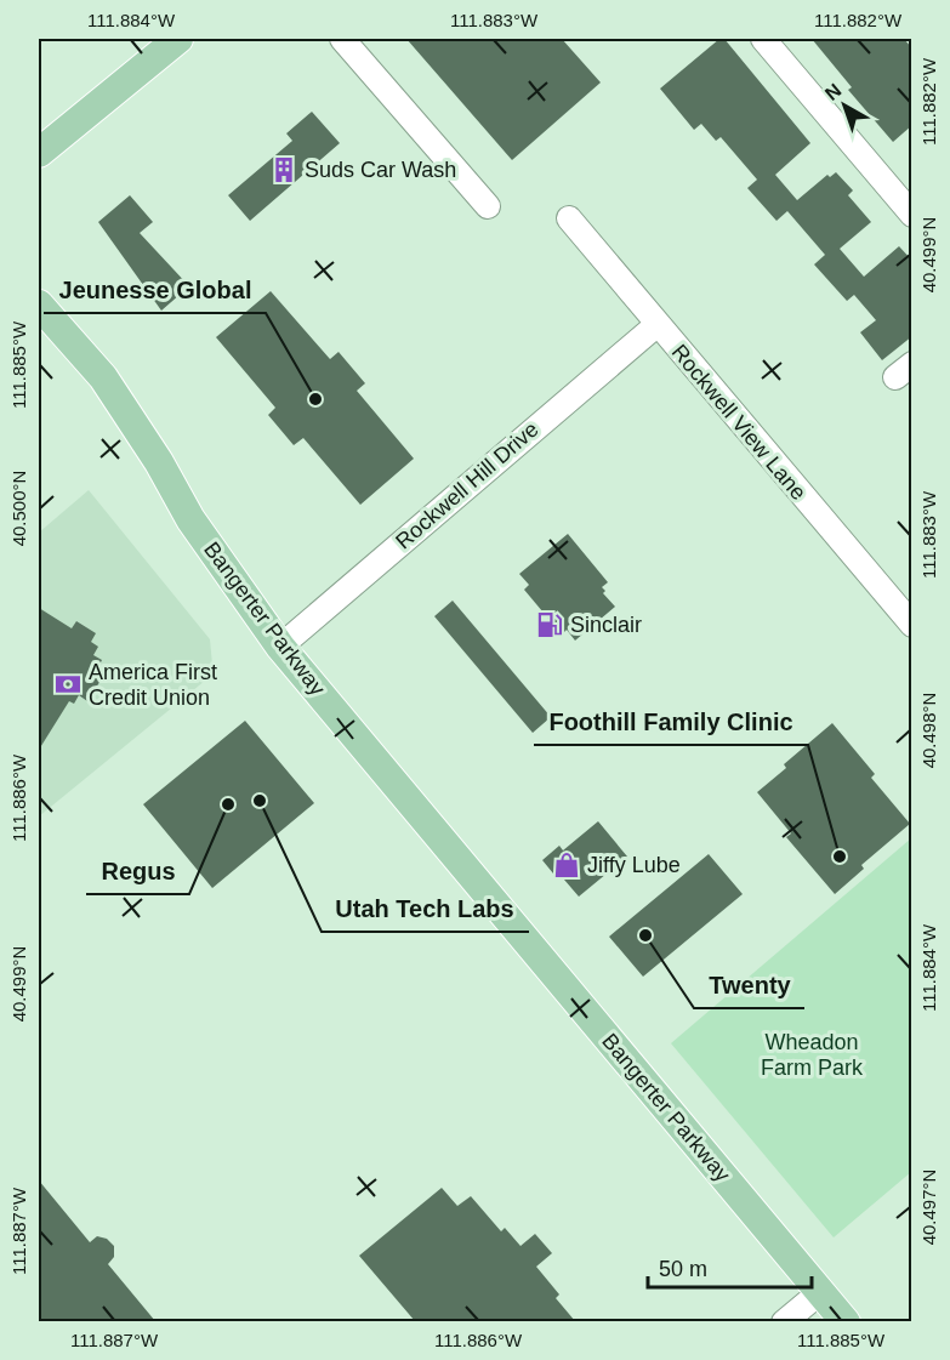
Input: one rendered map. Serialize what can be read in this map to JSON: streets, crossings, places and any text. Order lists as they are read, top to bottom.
{
  "streets": {
    "main road": ["Bangerter Parkway"],
    "street": ["Rockwell View Lane", "Rockwell Hill Drive"]
  },
  "crossings": [
    ["Rockwell View Lane", "Rockwell Hill Drive"],
    ["Rockwell Hill Drive", "Bangerter Parkway"]
  ],
  "parks": ["Wheadon Farm Park"],
  "places": {
    "building": ["Suds Car Wash"],
    "other": [
      "Jeunesse Global",
      "Utah Tech Labs",
      "Regus",
      "Foothill Family Clinic",
      "Twenty"
    ],
    "fuel station": ["Sinclair"],
    "bank": ["America First Credit Union"],
    "shop": ["Jiffy Lube"]
  },
  "scale_bar": "50 m",
  "north": "top left",
  "coordinates": [
    "111.884°W",
    "111.883°W",
    "111.882°W",
    "40.499°N",
    "111.885°W",
    "40.500°N",
    "40.498°N",
    "111.886°W",
    "40.497°N",
    "111.887°W"
  ]
}
